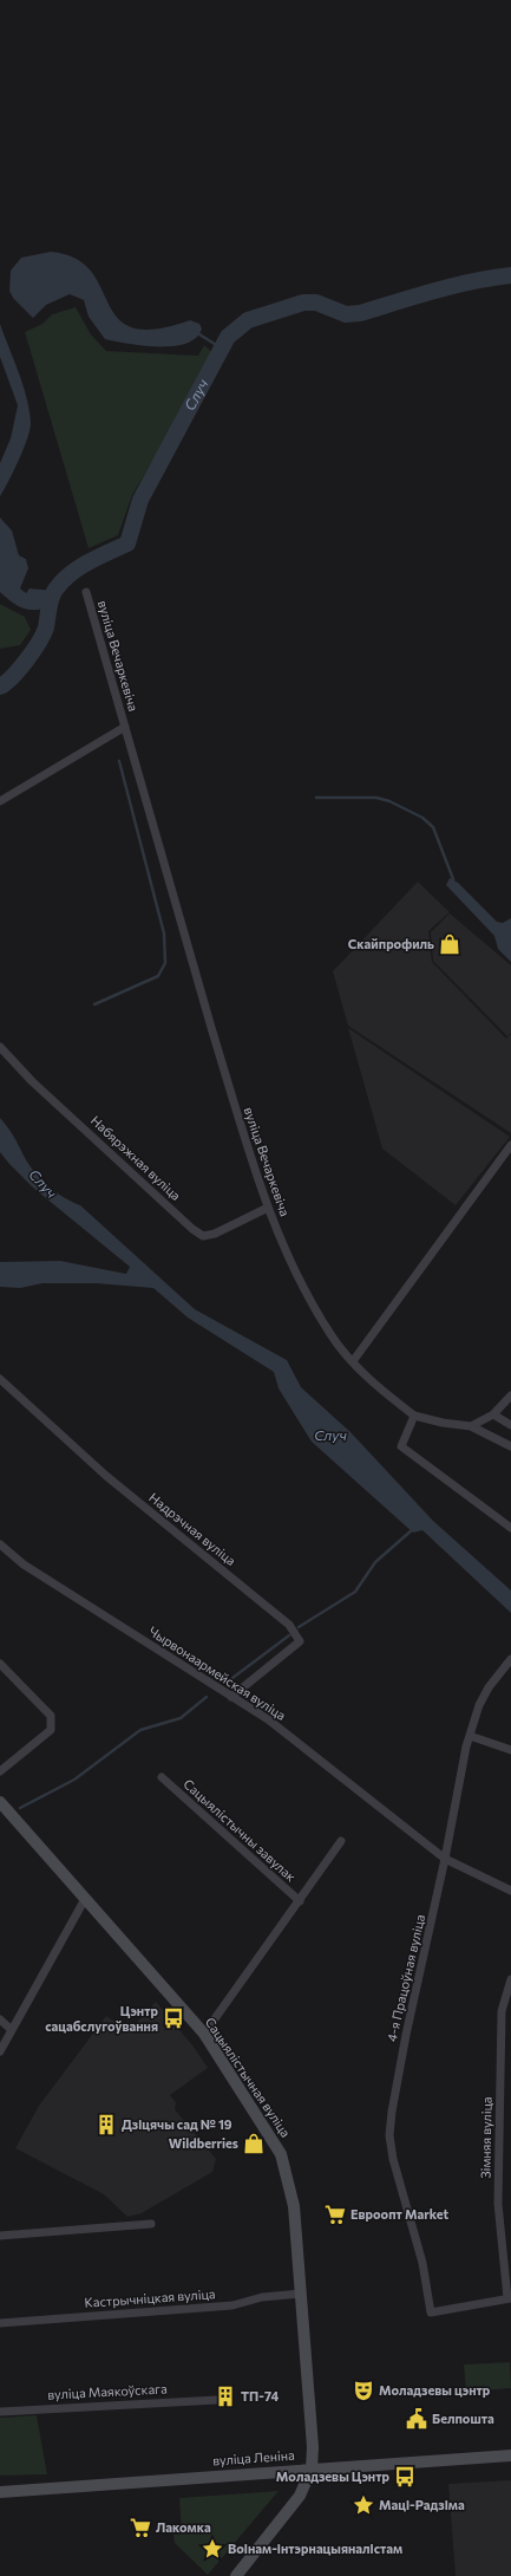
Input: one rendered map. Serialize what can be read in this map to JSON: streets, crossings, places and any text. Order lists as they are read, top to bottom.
{
  "streets": {
    "main road": ["Сацыялістычная вуліца", "вуліца Леніна"],
    "street": [
      "вуліца Вечаркевіча",
      "Набярэжная вуліца",
      "Надрэчная вуліца",
      "Чырвонаармейская вуліца",
      "Сацыялістычны завулак",
      "4-я Працоўная вуліца",
      "Зімняя вуліца",
      "Кастрычніцкая вуліца",
      "вуліца Маякоўскага"
    ]
  },
  "crossings": [
    ["вуліца Вечаркевіча", "Набярэжная вуліца"],
    ["Надрэчная вуліца", "Чырвонаармейская вуліца"],
    ["Чырвонаармейская вуліца", "4-я Працоўная вуліца"],
    ["Сацыялістычны завулак", "Сацыялістычная вуліца"],
    ["4-я Працоўная вуліца", "Зімняя вуліца"],
    ["Сацыялістычная вуліца", "Кастрычніцкая вуліца"],
    ["Сацыялістычная вуліца", "вуліца Леніна"]
  ],
  "water": ["Случ"],
  "places": {
    "shop": ["Скайпрофиль", "Wildberries"],
    "bus stop": ["Цэнтр сацабслугоўвання", "Моладзевы Цэнтр"],
    "building": ["Дзіцячы сад № 19", "ТП-74"],
    "supermarket": ["Евроопт Market", "Лакомка"],
    "theatre": ["Моладзевы цэнтр"],
    "public building": ["Белпошта"],
    "place": ["Маці-Радзіма", "Воінам-інтэрнацыяналістам"]
  }
}
